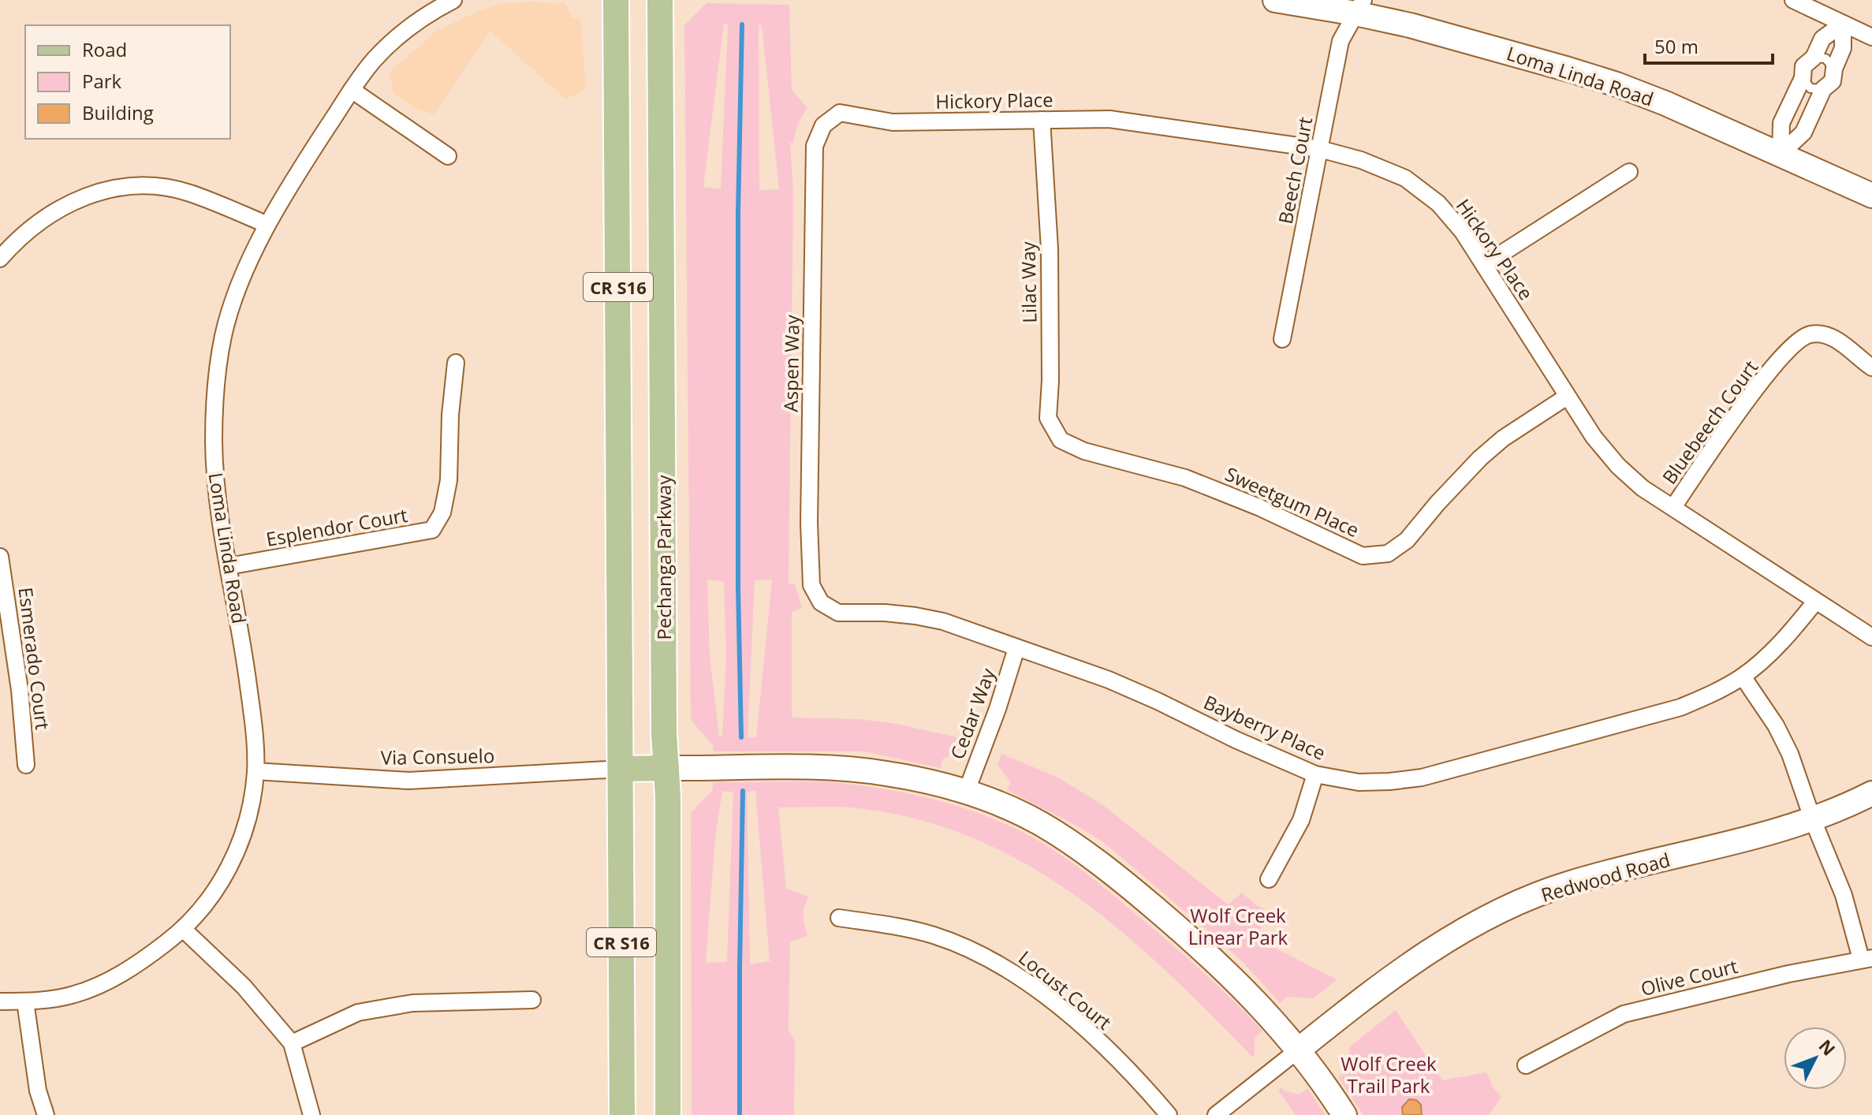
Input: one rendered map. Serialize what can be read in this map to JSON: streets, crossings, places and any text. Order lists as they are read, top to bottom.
{
  "streets": {
    "main road": ["CR S16", "Pechanga Parkway"],
    "street": [
      "Loma Linda Road",
      "Hickory Place",
      "Beech Court",
      "Lilac Way",
      "Aspen Way",
      "Bluebeech Court",
      "Sweetgum Place",
      "Esplendor Court",
      "Esmerado Court",
      "Cedar Way",
      "Bayberry Place",
      "Via Consuelo",
      "Redwood Road",
      "Olive Court",
      "Locust Court"
    ]
  },
  "crossings": [
    ["Loma Linda Road", "Beech Court"],
    ["Loma Linda Road", "Esplendor Court"],
    ["Loma Linda Road", "Via Consuelo"],
    ["Hickory Place", "Beech Court"],
    ["Hickory Place", "Lilac Way"],
    ["Hickory Place", "Aspen Way"],
    ["Hickory Place", "Bluebeech Court"],
    ["Hickory Place", "Sweetgum Place"],
    ["Hickory Place", "Bayberry Place"],
    ["Lilac Way", "Sweetgum Place"],
    ["CR S16", "Via Consuelo"],
    ["Aspen Way", "Bayberry Place"],
    ["Cedar Way", "Bayberry Place"]
  ],
  "parks": ["Wolf Creek Linear Park", "Wolf Creek Trail Park"],
  "legend": ["Road", "Park", "Building"],
  "scale_bar": "50 m",
  "north": "top right"
}
